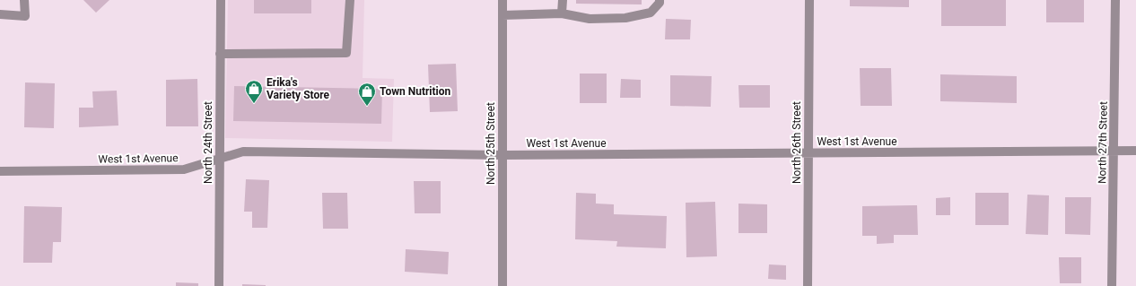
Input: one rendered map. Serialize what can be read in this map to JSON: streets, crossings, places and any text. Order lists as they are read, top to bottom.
{
  "streets": {
    "street": [
      "West 1st Avenue",
      "North 24th Street",
      "North 26th Street",
      "North 27th Street",
      "North 25th Street"
    ]
  },
  "crossings": [
    ["West 1st Avenue", "North 24th Street"],
    ["West 1st Avenue", "North 26th Street"],
    ["West 1st Avenue", "North 27th Street"],
    ["West 1st Avenue", "North 25th Street"]
  ],
  "places": {
    "shop": ["Erika's Variety Store", "Town Nutrition"]
  }
}
